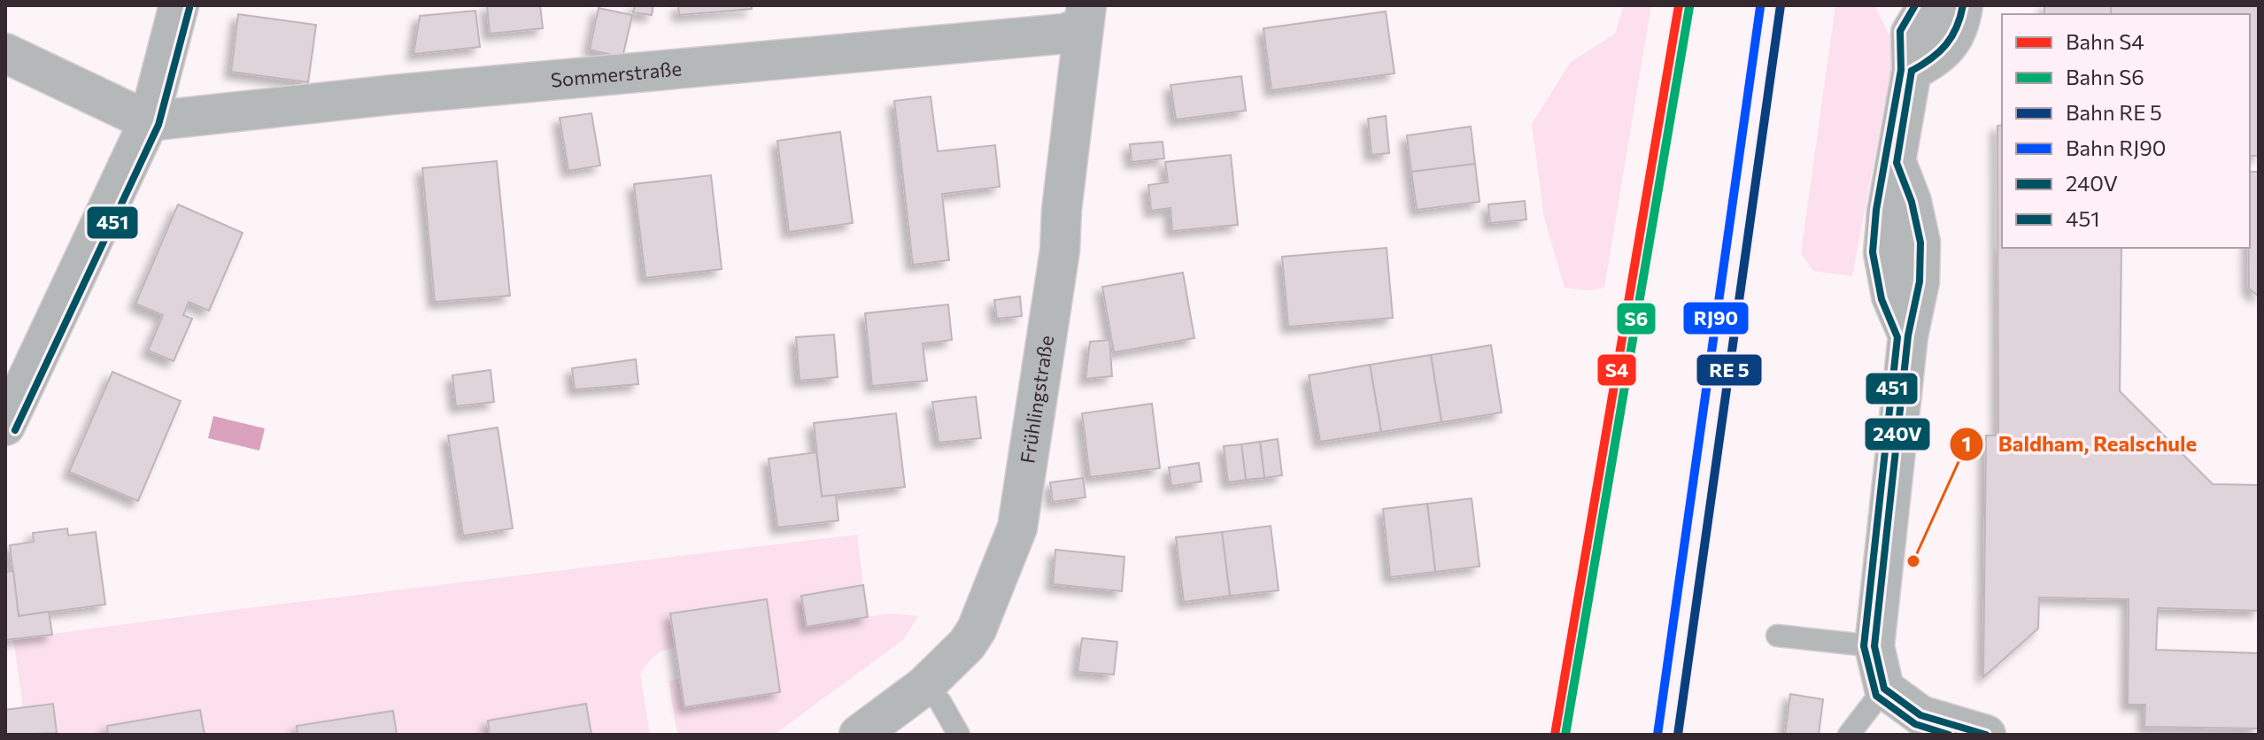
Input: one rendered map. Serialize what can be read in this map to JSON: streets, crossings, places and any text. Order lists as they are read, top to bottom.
{
  "streets": {
    "street": ["Sommerstraße", "Frühlingstraße"]
  },
  "crossings": [
    ["Sommerstraße", "Frühlingstraße"]
  ],
  "places": ["Baldham, Realschule"],
  "lines": [
    "rail line S4",
    "transit line 240V",
    "transit line 451",
    "rail line S6",
    "rail line RJ90"
  ],
  "legend": [
    "Bahn S4",
    "Bahn S6",
    "Bahn RE 5",
    "Bahn RJ90",
    "240V",
    "451"
  ]
}
